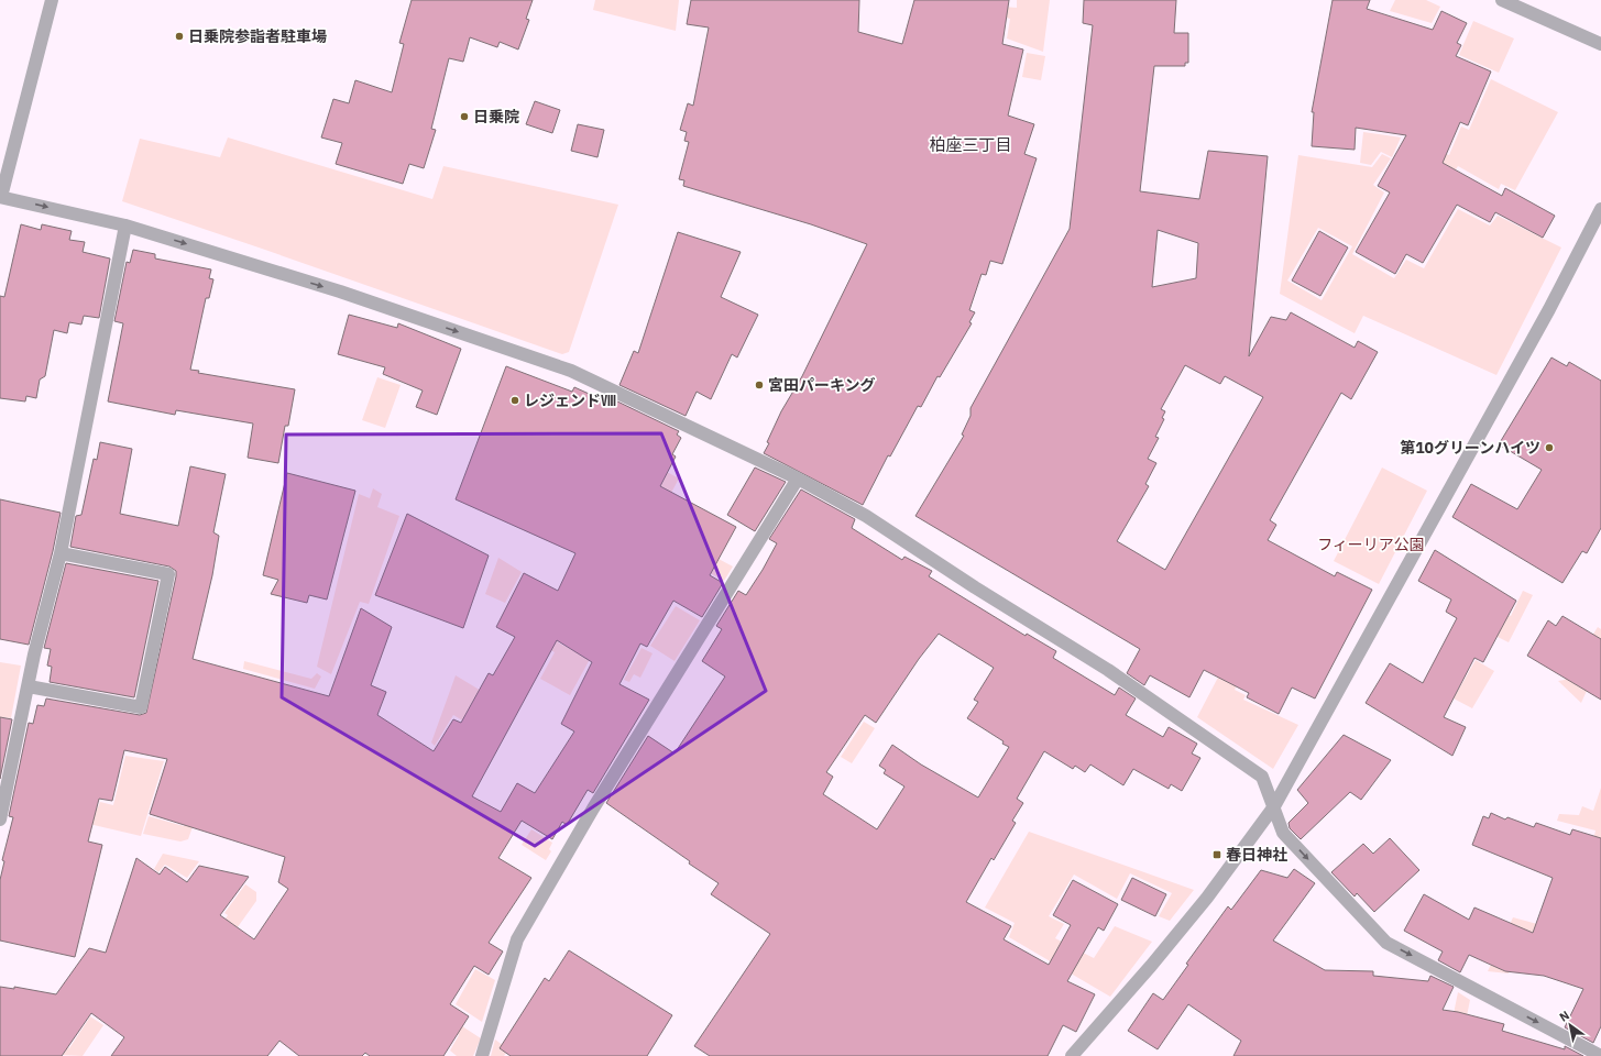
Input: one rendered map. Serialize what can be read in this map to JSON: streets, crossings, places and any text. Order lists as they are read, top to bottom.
{
  "districts": ["柏座三丁目"],
  "parks": ["フィーリア公園"],
  "places": {
    "other": [
      "日乗院参詣者駐車場",
      "日乗院",
      "宮田パーキング",
      "レジェンドⅧ",
      "第10グリーンハイツ"
    ],
    "transit": ["春日神社"]
  },
  "north": "top left"
}
